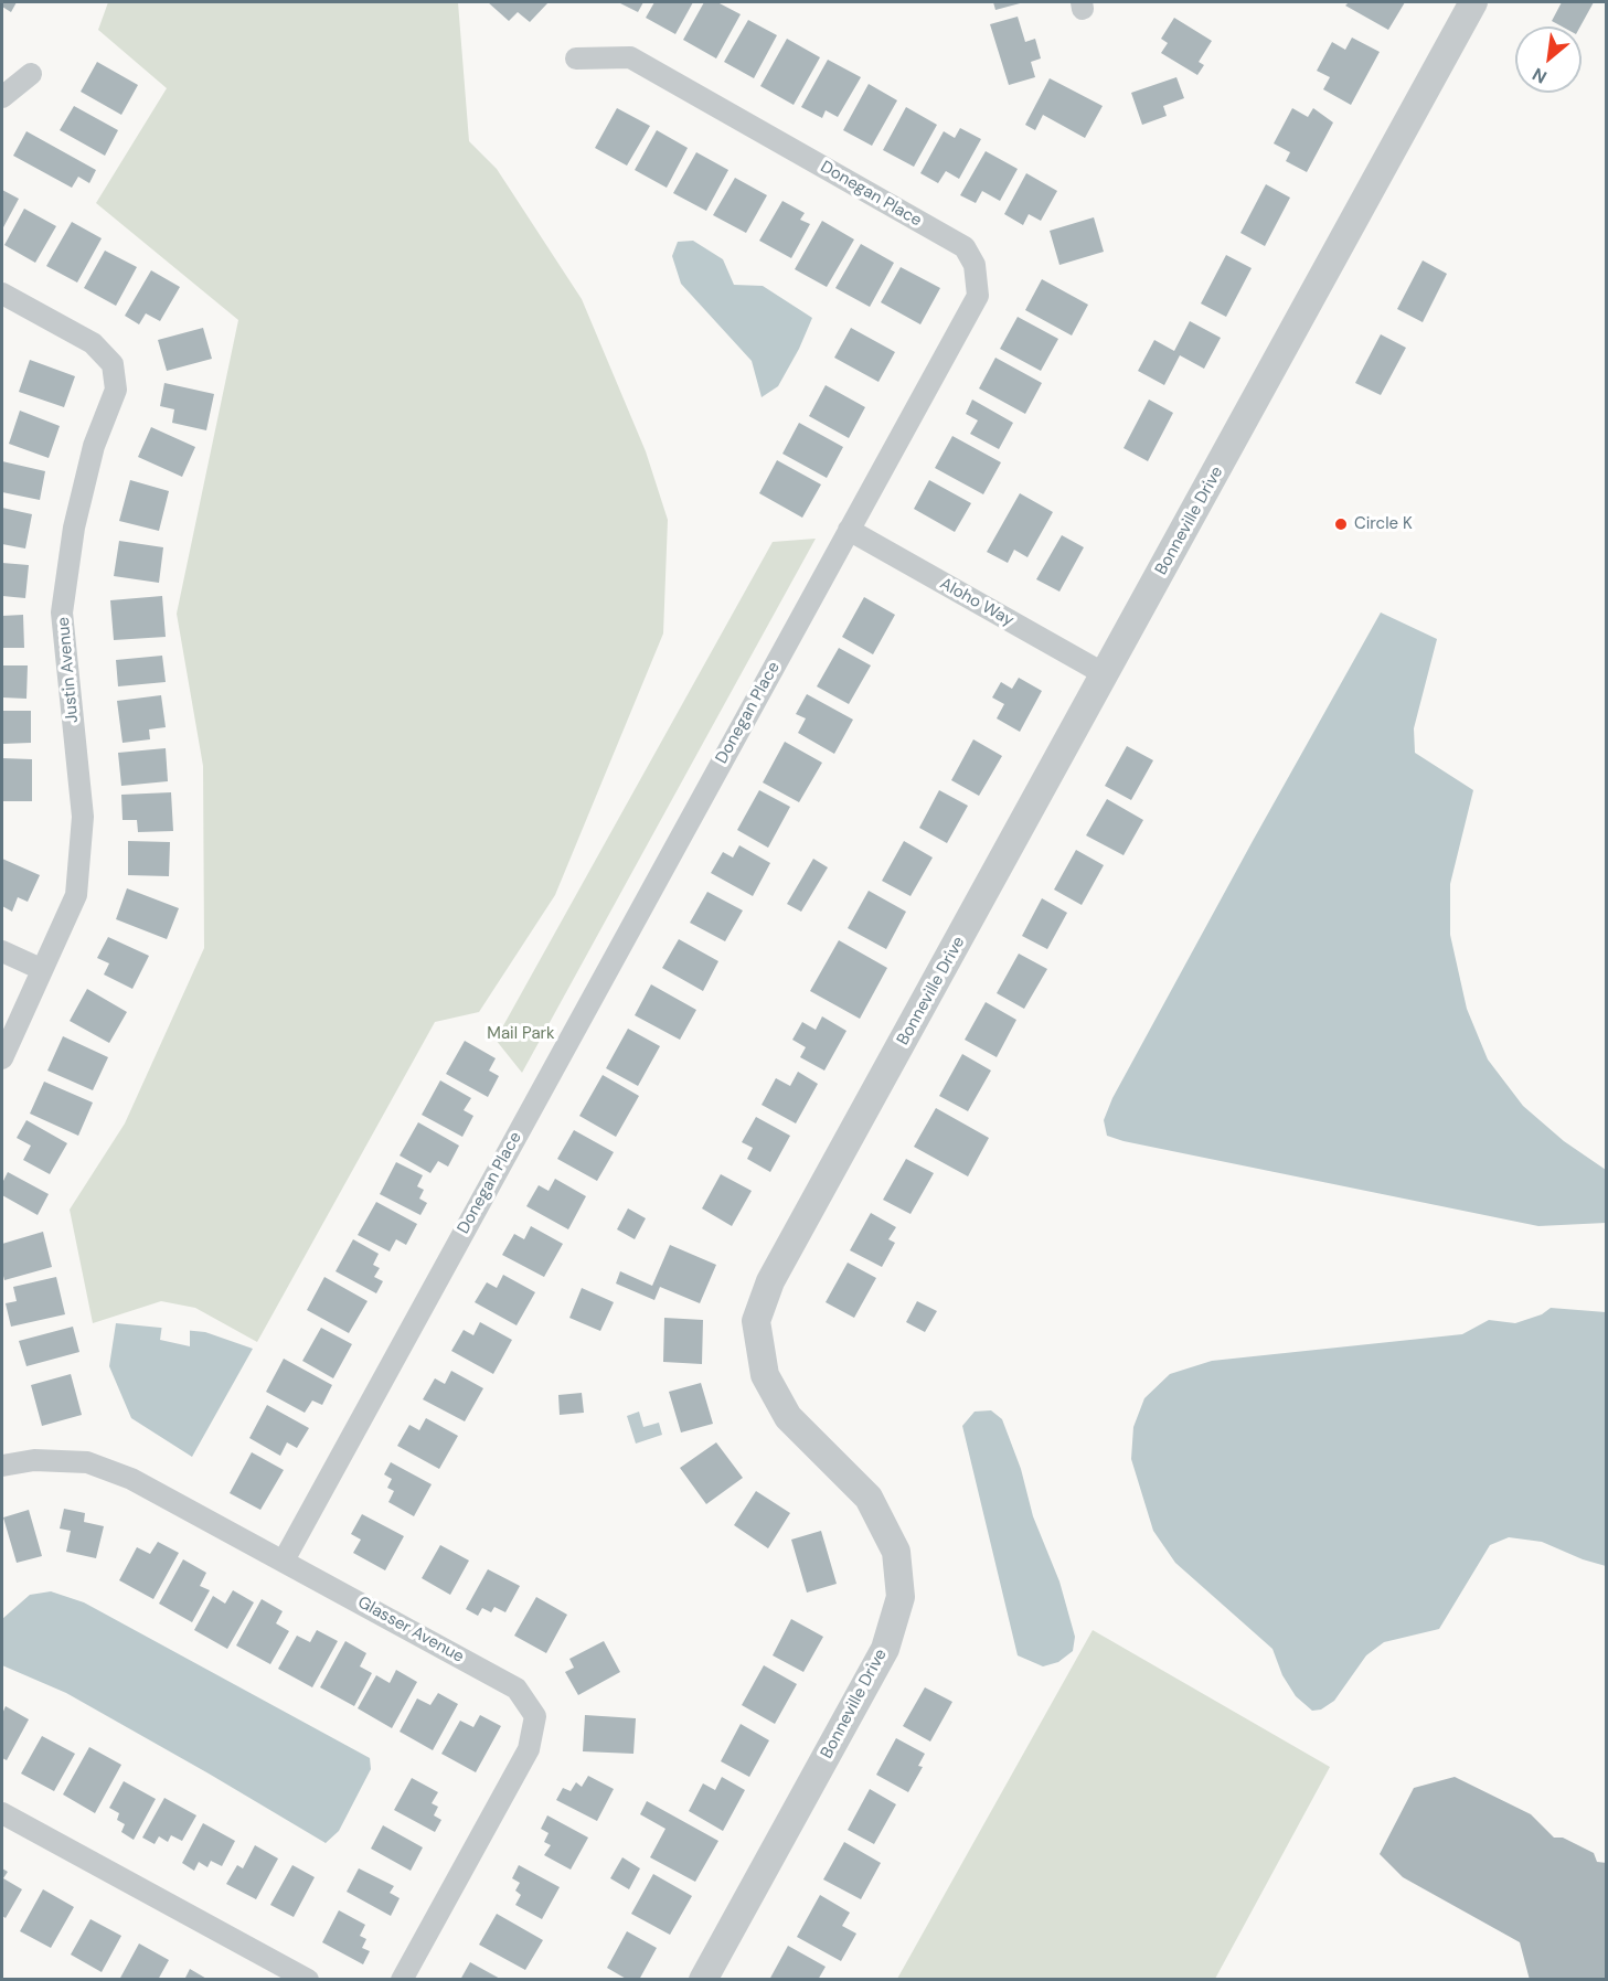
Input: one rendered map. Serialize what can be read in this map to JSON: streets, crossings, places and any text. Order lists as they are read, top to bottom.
{
  "streets": {
    "street": [
      "Donegan Place",
      "Bonneville Drive",
      "Aloho Way",
      "Justin Avenue",
      "Glasser Avenue"
    ]
  },
  "crossings": [
    ["Donegan Place", "Aloho Way"],
    ["Donegan Place", "Glasser Avenue"],
    ["Bonneville Drive", "Aloho Way"]
  ],
  "parks": ["Mail Park"],
  "places": ["Circle K"],
  "north": "bottom left"
}
